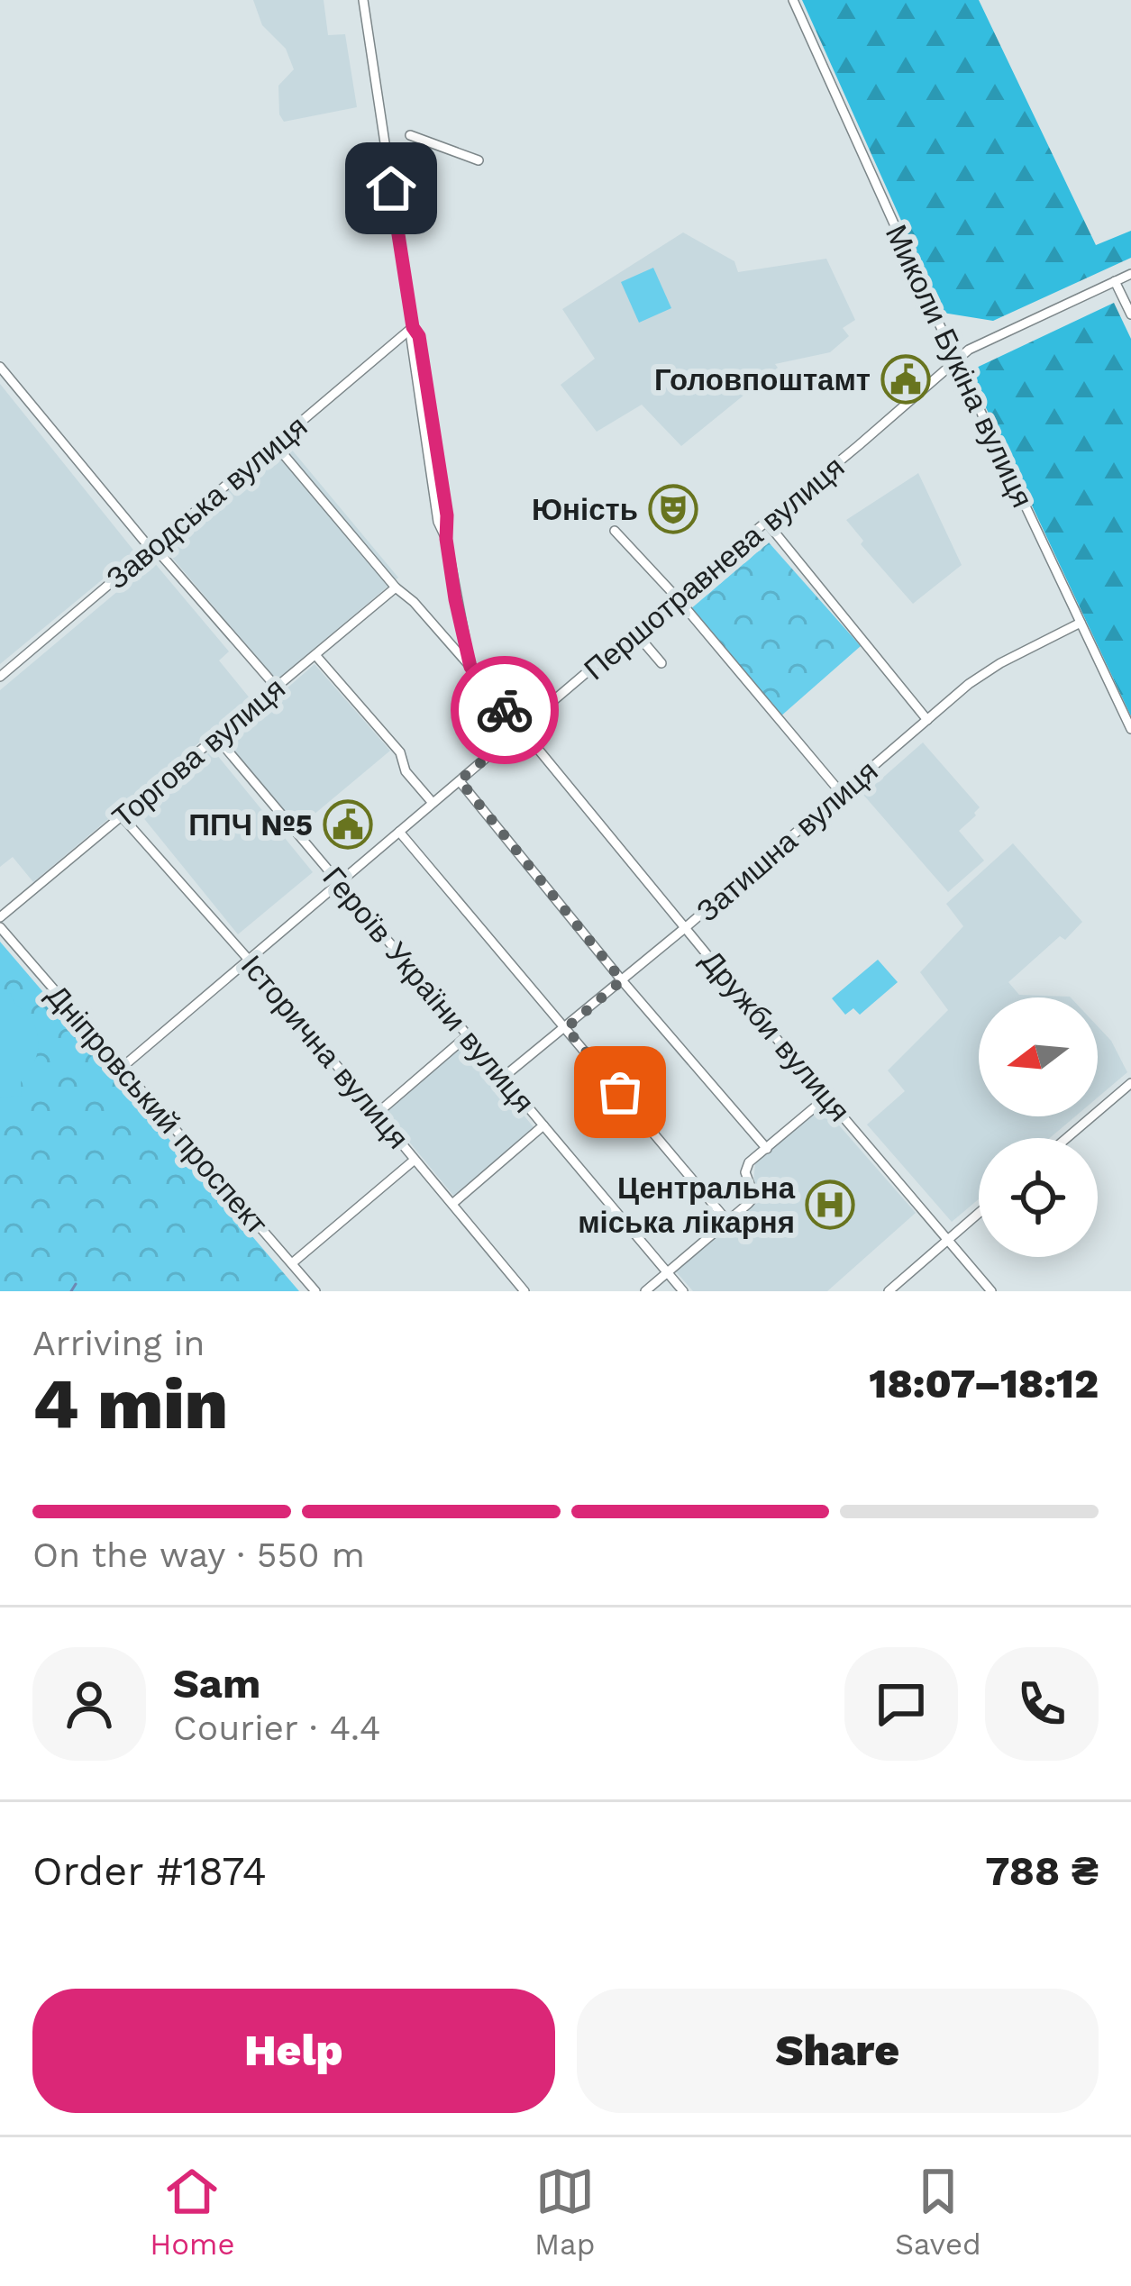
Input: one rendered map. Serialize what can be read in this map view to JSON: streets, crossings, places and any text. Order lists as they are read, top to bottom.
{
  "streets": {
    "street": [
      "Миколи Букіна вулиця",
      "Заводська вулиця",
      "Першотравнева вулиця",
      "Торгова вулиця",
      "Затишна вулиця",
      "Героїв України вулиця",
      "Дружби вулиця",
      "Історична вулиця",
      "Дніпровський проспект"
    ]
  },
  "crossings": [
    ["Миколи Букіна вулиця", "Першотравнева вулиця"],
    ["Миколи Букіна вулиця", "Затишна вулиця"],
    ["Заводська вулиця", "Дружби вулиця"],
    ["Першотравнева вулиця", "Героїв України вулиця"],
    ["Першотравнева вулиця", "Дружби вулиця"],
    ["Першотравнева вулиця", "Історична вулиця"],
    ["Першотравнева вулиця", "Дніпровський проспект"],
    ["Торгова вулиця", "Героїв України вулиця"],
    ["Торгова вулиця", "Дружби вулиця"],
    ["Торгова вулиця", "Історична вулиця"],
    ["Затишна вулиця", "Героїв України вулиця"],
    ["Затишна вулиця", "Дружби вулиця"]
  ],
  "places": {
    "public building": ["Головпоштамт", "ППЧ №5"],
    "theatre": ["Юність"],
    "hospital": ["Центральна міська лікарня"]
  },
  "north": "left",
  "page": {
    "heading": ["4 min", "Arriving in", "18:07–18:12"],
    "panel": [
      "Sam",
      "Courier · 4.4",
      "Order #1874",
      "788 ₴"
    ],
    "bar": "On the way · 550 m",
    "buttons": ["Help", "Share"],
    "tabs": ["Home", "Map", "Saved"]
  }
}
